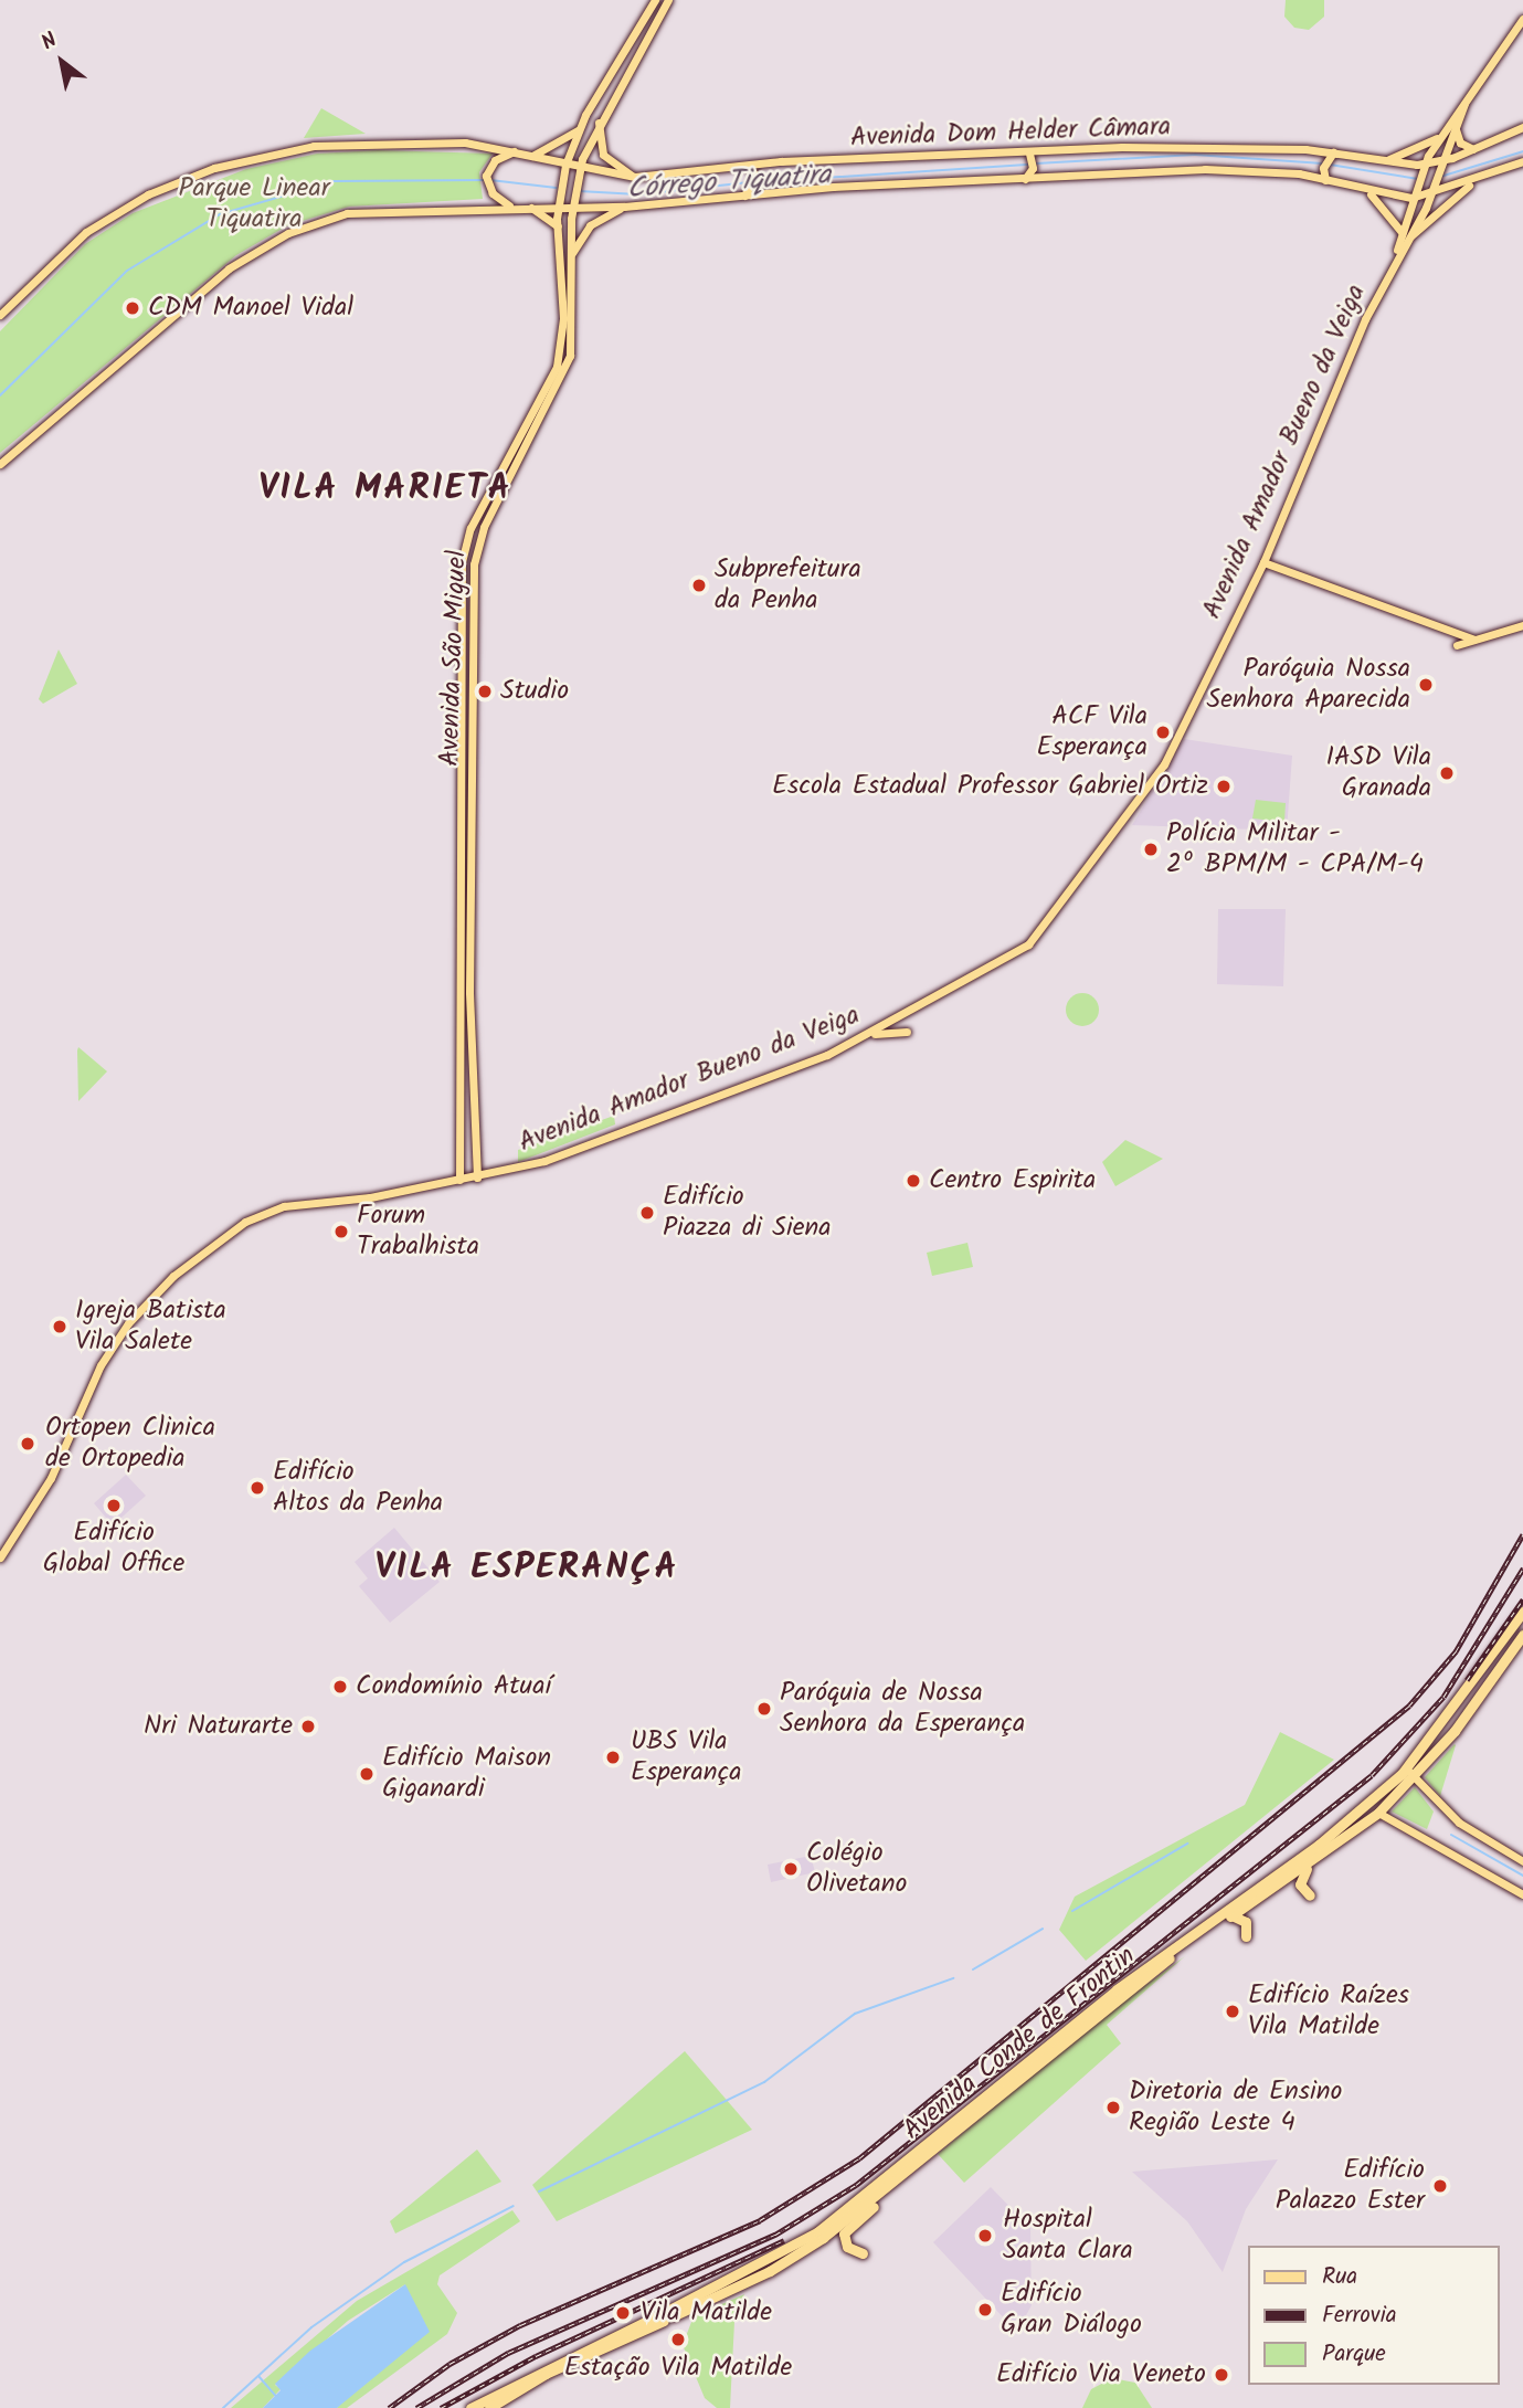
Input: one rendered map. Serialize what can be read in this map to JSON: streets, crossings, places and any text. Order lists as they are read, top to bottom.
{
  "streets": {
    "highway": ["Avenida Conde de Frontin"],
    "main road": ["Avenida Dom Helder Câmara", "Avenida Amador Bueno da Veiga", "Avenida São Miguel"]
  },
  "crossings": [
    ["Avenida Dom Helder Câmara", "Avenida Amador Bueno da Veiga"],
    ["Avenida Dom Helder Câmara", "Avenida São Miguel"],
    ["Avenida Amador Bueno da Veiga", "Avenida São Miguel"]
  ],
  "districts": ["VILA MARIETA", "VILA ESPERANÇA"],
  "water": ["Córrego Tiquatira"],
  "parks": ["Parque Linear Tiquatira"],
  "places": [
    "CDM Manoel Vidal",
    "Subprefeitura da Penha",
    "Paróquia Nossa Senhora Aparecida",
    "Studio",
    "ACF Vila Esperança",
    "IASD Vila Granada",
    "Escola Estadual Professor Gabriel Ortiz",
    "Polícia Militar - 2º BPM/M - CPA/M-4",
    "Centro Espirita",
    "Edifício Piazza di Siena",
    "Forum Trabalhista",
    "Igreja Batista Vila Salete",
    "Ortopen Clinica de Ortopedia",
    "Edifício Altos da Penha",
    "Edifício Global Office",
    "Condomínio Atuaí",
    "Paróquia de Nossa Senhora da Esperança",
    "Nri Naturarte",
    "UBS Vila Esperança",
    "Edifício Maison Giganardi",
    "Colégio Olivetano",
    "Edifício Raízes Vila Matilde",
    "Diretoria de Ensino Região Leste 4",
    "Edifício Palazzo Ester",
    "Hospital Santa Clara",
    "Edifício Gran Diálogo",
    "Vila Matilde",
    "Estação Vila Matilde",
    "Edifício Via Veneto"
  ],
  "legend": ["Rua", "Ferrovia", "Parque"],
  "north": "top left"
}
